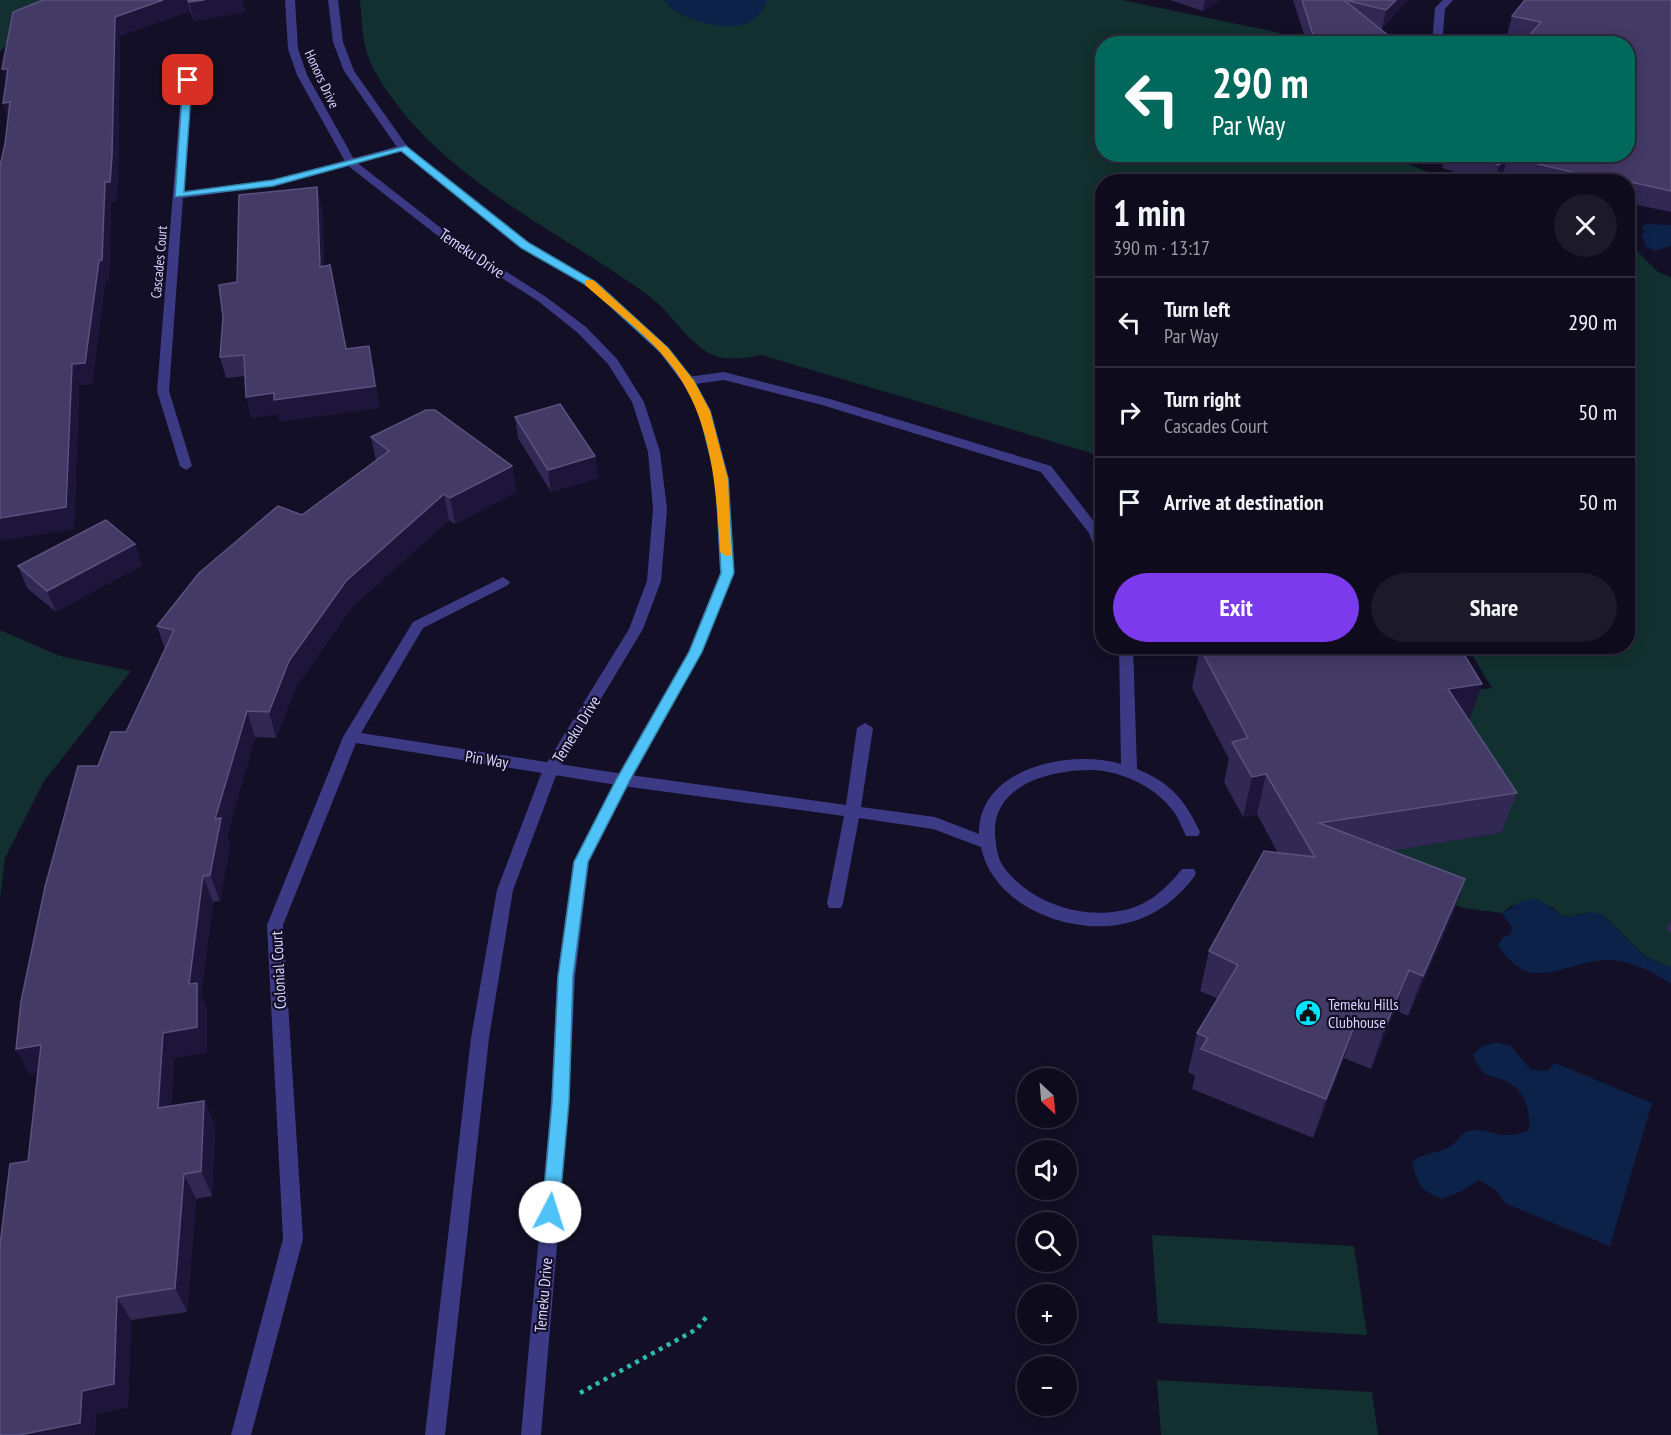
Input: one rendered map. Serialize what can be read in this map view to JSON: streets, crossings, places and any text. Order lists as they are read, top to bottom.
{
  "streets": {
    "street": [
      "Honors Drive",
      "Temeku Drive",
      "Cascades Court",
      "Pin Way",
      "Colonial Court"
    ]
  },
  "crossings": [
    ["Honors Drive", "Temeku Drive"],
    ["Temeku Drive", "Pin Way"],
    ["Pin Way", "Colonial Court"]
  ],
  "places": {
    "public building": ["Temeku Hills Clubhouse"]
  },
  "north": "bottom right",
  "page": {
    "turn": ["290 m", "Par Way"],
    "heading": ["1 min", "390 m · 13:17"],
    "list": [
      {
        "name": "Turn left",
        "note": "Par Way",
        "value": "290 m"
      },
      {
        "name": "Turn right",
        "note": "Cascades Court",
        "value": "50 m"
      },
      {
        "name": "Arrive at destination",
        "value": "50 m"
      }
    ],
    "buttons": ["Exit", "Share"],
    "map_buttons": ["+", "−"]
  }
}
